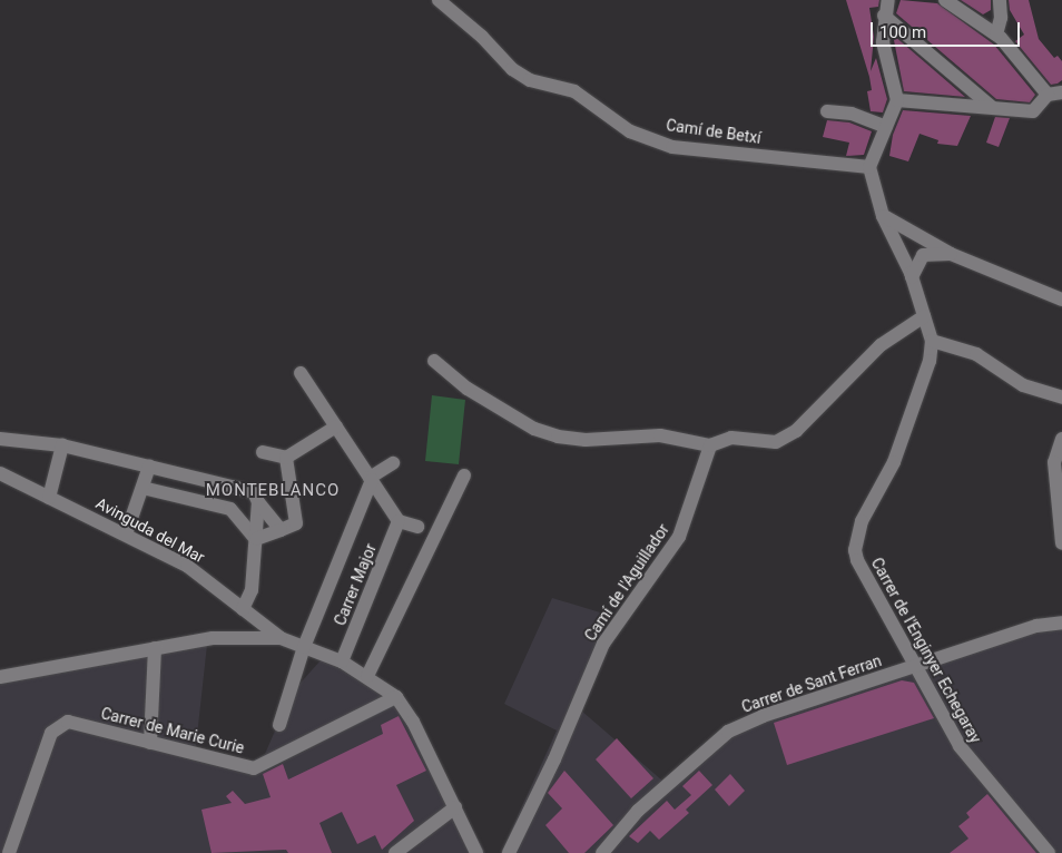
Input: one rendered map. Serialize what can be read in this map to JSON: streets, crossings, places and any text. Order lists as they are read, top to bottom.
{
  "streets": {
    "street": [
      "Camí de Betxí",
      "Avinguda del Mar",
      "Camí de l'Aguillador",
      "Carrer Major",
      "Carrer de l'Enginyer Echegaray",
      "Carrer de Sant Ferran",
      "Carrer de Marie Curie"
    ]
  },
  "crossings": [
    ["Avinguda del Mar", "Carrer Major"],
    ["Avinguda del Mar", "Carrer de Marie Curie"],
    ["Carrer de l'Enginyer Echegaray", "Carrer de Sant Ferran"]
  ],
  "districts": ["MONTEBLANCO"],
  "scale_bar": "100 m"
}
